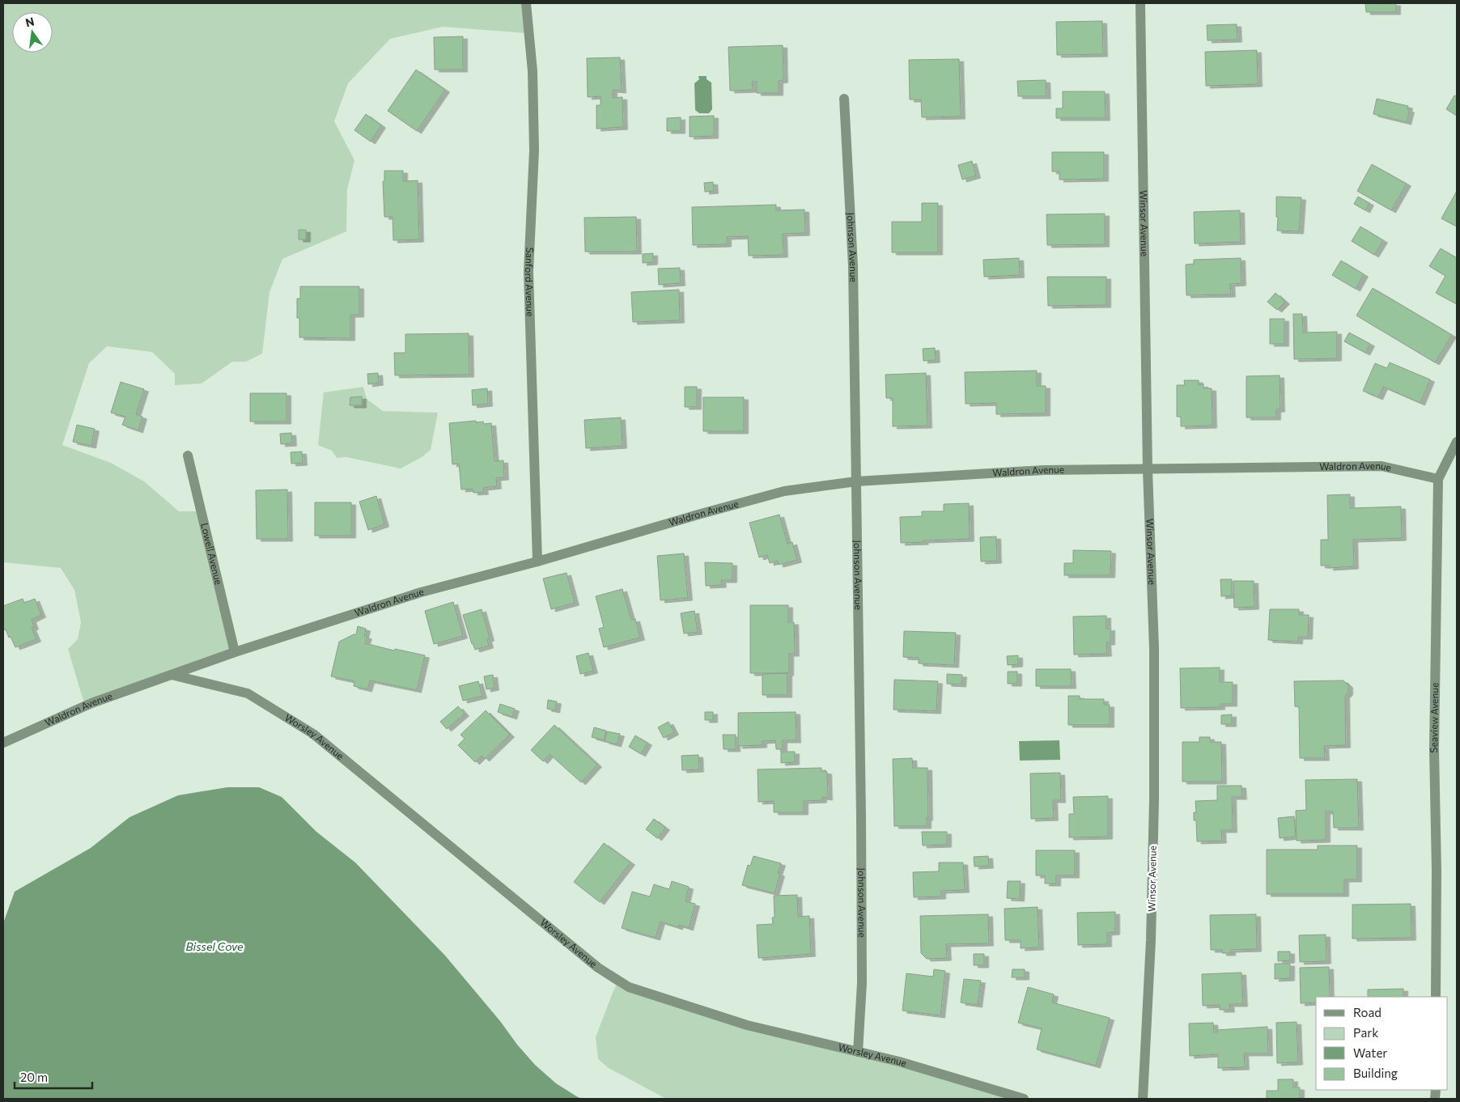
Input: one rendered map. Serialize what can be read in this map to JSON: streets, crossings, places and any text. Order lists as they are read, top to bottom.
{
  "streets": {
    "street": [
      "Winsor Avenue",
      "Johnson Avenue",
      "Sanford Avenue",
      "Waldron Avenue",
      "Lowell Avenue",
      "Seaview Avenue",
      "Worsley Avenue"
    ]
  },
  "crossings": [
    ["Winsor Avenue", "Waldron Avenue"],
    ["Johnson Avenue", "Waldron Avenue"],
    ["Johnson Avenue", "Worsley Avenue"],
    ["Sanford Avenue", "Waldron Avenue"],
    ["Waldron Avenue", "Lowell Avenue"],
    ["Waldron Avenue", "Seaview Avenue"],
    ["Waldron Avenue", "Worsley Avenue"]
  ],
  "water": ["Bissel Cove"],
  "legend": [
    "Road",
    "Park",
    "Water",
    "Building"
  ],
  "scale_bar": "20 m",
  "north": "top"
}
